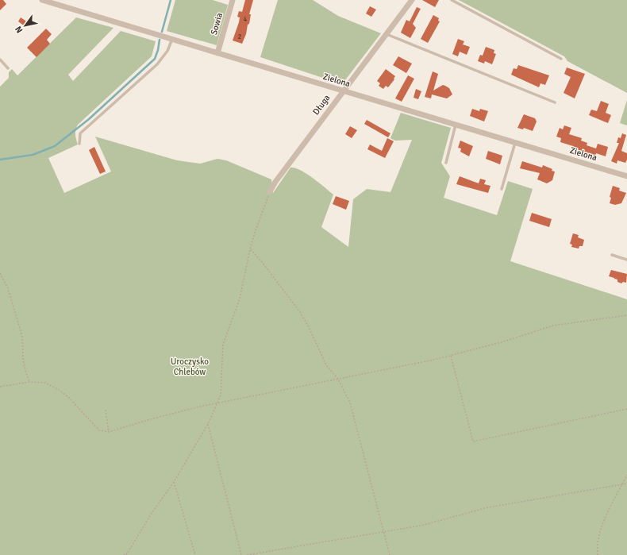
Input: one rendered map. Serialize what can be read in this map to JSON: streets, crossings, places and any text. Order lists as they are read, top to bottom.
{
  "streets": {
    "street": ["Sowia", "Zielona", "Długa"]
  },
  "crossings": [
    ["Sowia", "Zielona"],
    ["Zielona", "Długa"]
  ],
  "parks": ["Uroczysko Chlebów"],
  "house_numbers": ["4", "2"],
  "north": "bottom left"
}
